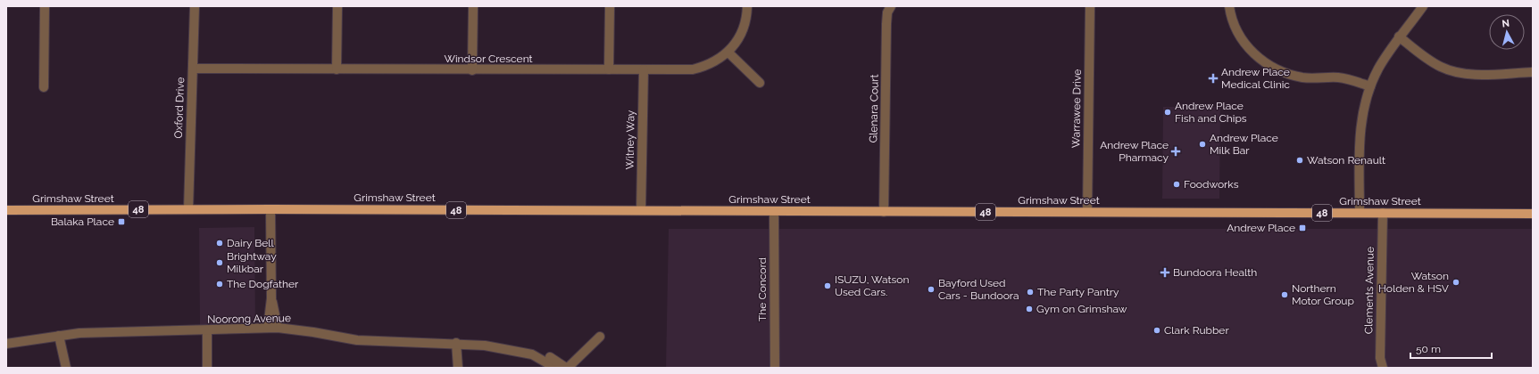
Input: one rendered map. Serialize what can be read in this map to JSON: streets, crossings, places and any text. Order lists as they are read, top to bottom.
{
  "streets": {
    "main road": ["Grimshaw Street", "48"],
    "street": [
      "Windsor Crescent",
      "Oxford Drive",
      "Glenara Court",
      "Warrawee Drive",
      "Witney Way",
      "The Concord",
      "Clements Avenue",
      "Noorong Avenue"
    ]
  },
  "crossings": [
    ["Windsor Crescent", "Oxford Drive"],
    ["Windsor Crescent", "Witney Way"],
    ["Oxford Drive", "Grimshaw Street"],
    ["Glenara Court", "Grimshaw Street"],
    ["Warrawee Drive", "Grimshaw Street"],
    ["Witney Way", "Grimshaw Street"],
    ["Grimshaw Street", "The Concord"],
    ["Grimshaw Street", "Clements Avenue"]
  ],
  "places": {
    "health": ["Andrew Place Medical Clinic", "Andrew Place Pharmacy", "Bundoora Health"],
    "other": [
      "Andrew Place Fish and Chips",
      "Andrew Place Milk Bar",
      "Watson Renault",
      "Foodworks",
      "Dairy Bell",
      "Brightway Milkbar",
      "Watson Holden & HSV",
      "The Dogfather",
      "ISUZU, Watson Used Cars.",
      "Bayford Used Cars - Bundoora",
      "The Party Pantry",
      "Northern Motor Group",
      "Gym on Grimshaw",
      "Clark Rubber"
    ],
    "transit": ["Balaka Place", "Andrew Place"]
  },
  "scale_bar": "50 m",
  "north": "top"
}
